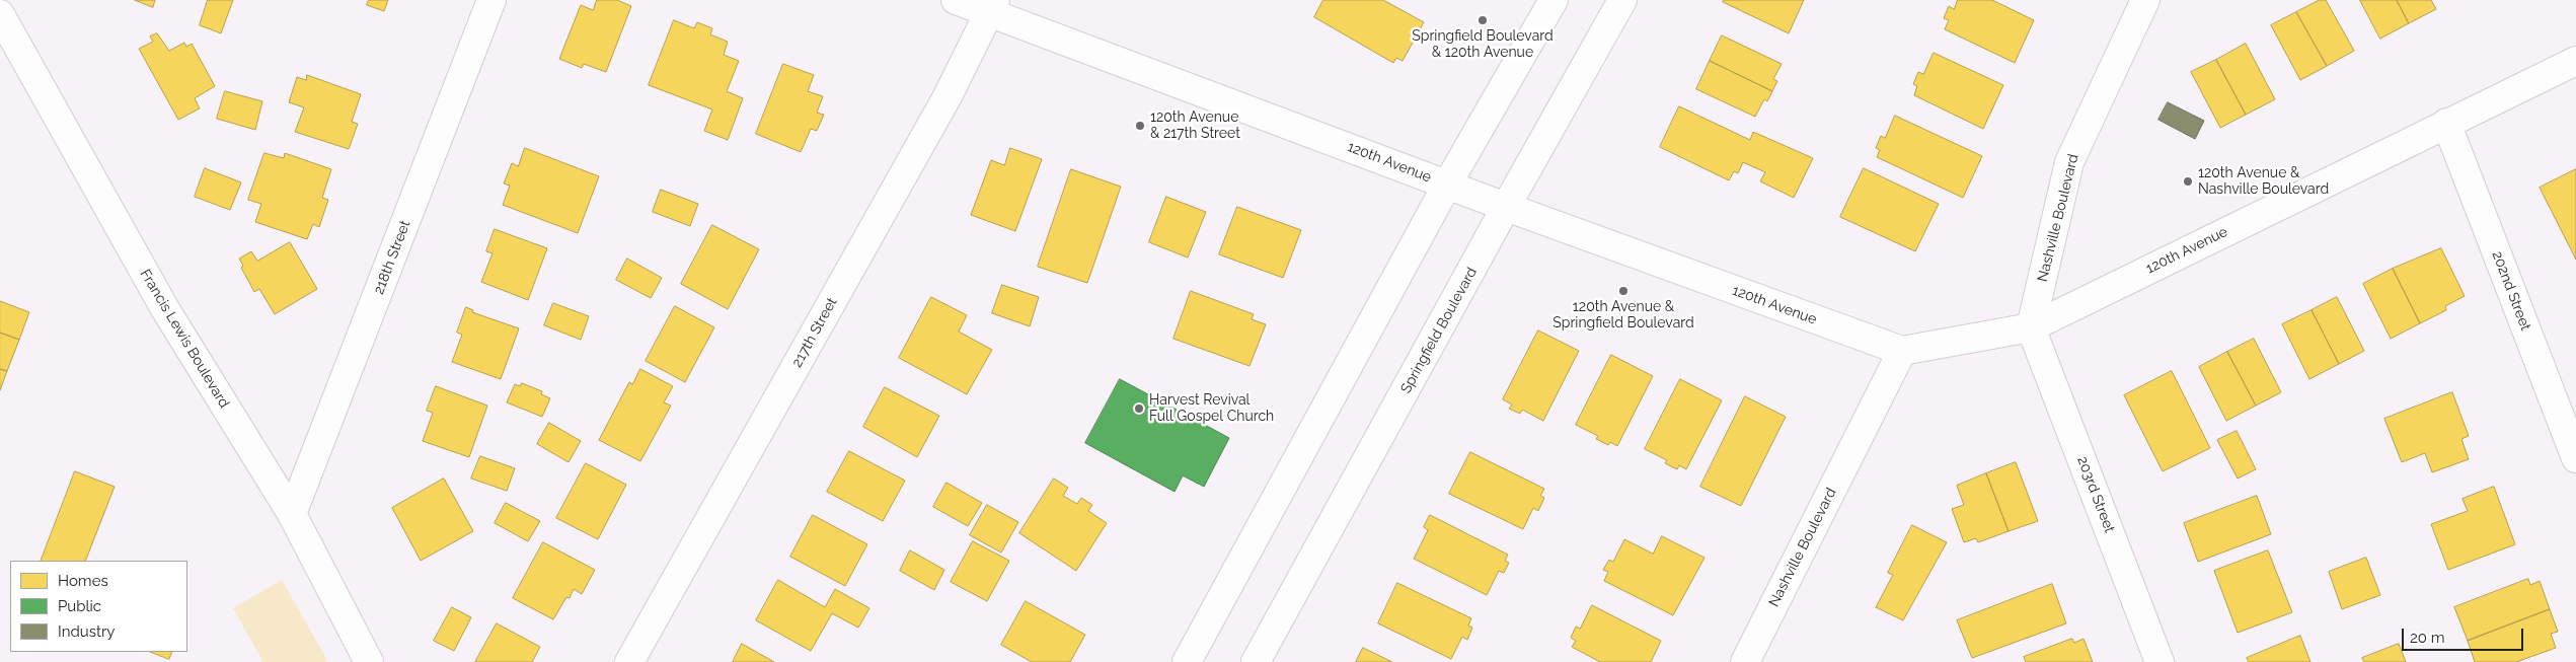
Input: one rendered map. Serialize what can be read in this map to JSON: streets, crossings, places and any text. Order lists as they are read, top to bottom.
{
  "streets": {
    "street": [
      "120th Avenue",
      "Nashville Boulevard",
      "218th Street",
      "202nd Street",
      "Springfield Boulevard",
      "217th Street",
      "Francis Lewis Boulevard",
      "203rd Street"
    ]
  },
  "crossings": [
    ["120th Avenue", "Nashville Boulevard"],
    ["120th Avenue", "202nd Street"],
    ["120th Avenue", "Springfield Boulevard"],
    ["120th Avenue", "217th Street"],
    ["120th Avenue", "203rd Street"],
    ["Nashville Boulevard", "203rd Street"],
    ["218th Street", "Francis Lewis Boulevard"]
  ],
  "places": [
    "Springfield Boulevard & 120th Avenue",
    "120th Avenue & 217th Street",
    "120th Avenue & Nashville Boulevard",
    "120th Avenue & Springfield Boulevard",
    "Harvest Revival Full Gospel Church"
  ],
  "legend": ["Homes", "Public", "Industry"],
  "scale_bar": "20 m"
}
